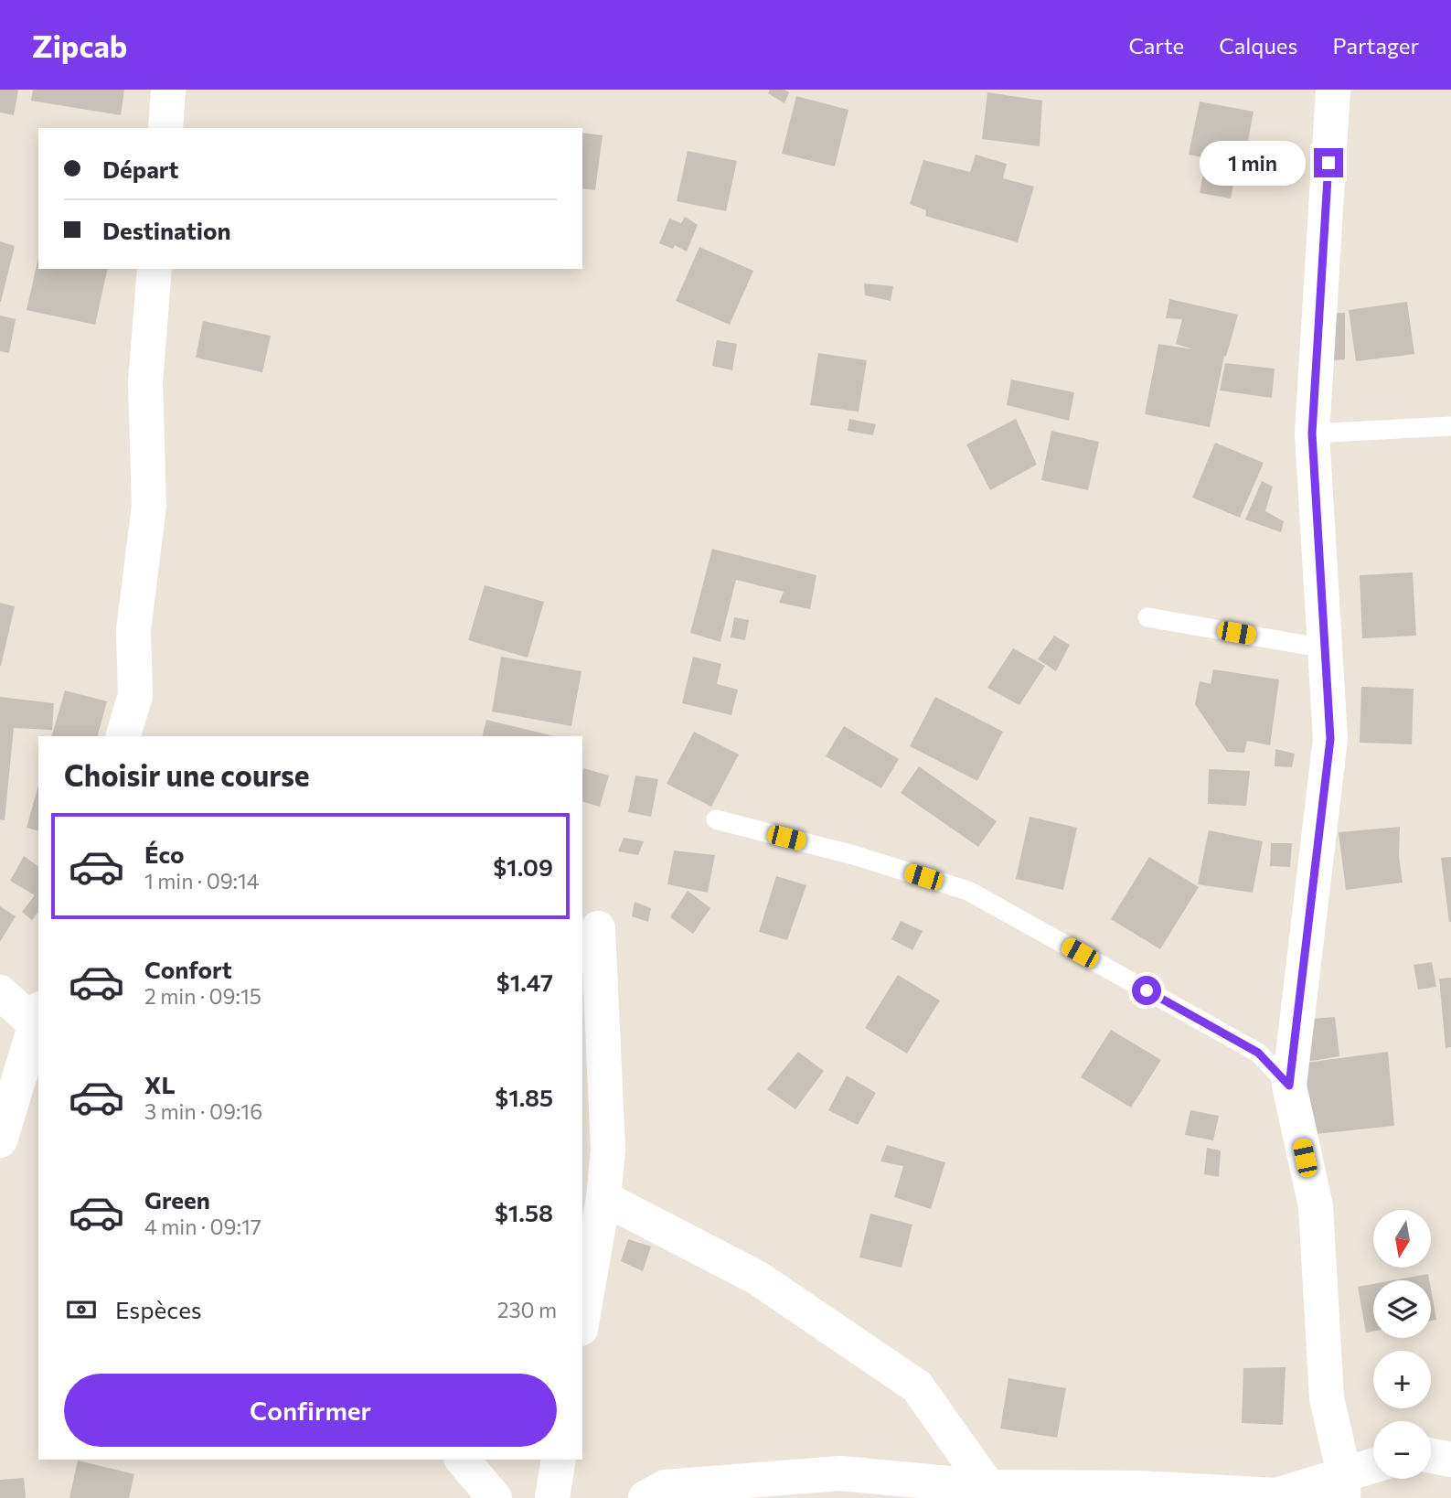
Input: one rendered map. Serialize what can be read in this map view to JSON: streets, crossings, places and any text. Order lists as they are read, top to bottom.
{
  "north": "bottom",
  "page": {
    "header": "Zipcab",
    "nav": ["Carte", "Calques", "Partager"],
    "banner": ["Départ", "Destination"],
    "bubble": "1 min",
    "heading": "Choisir une course",
    "list": [
      {
        "name": "Éco",
        "note": "1 min · 09:14",
        "value": "$1.09"
      },
      {
        "name": "Confort",
        "note": "2 min · 09:15",
        "value": "$1.47"
      },
      {
        "name": "XL",
        "note": "3 min · 09:16",
        "value": "$1.85"
      },
      {
        "name": "Green",
        "note": "4 min · 09:17",
        "value": "$1.58"
      }
    ],
    "map_buttons": ["+", "−"],
    "pay": ["Espèces", "230 m"],
    "buttons": "Confirmer"
  }
}
